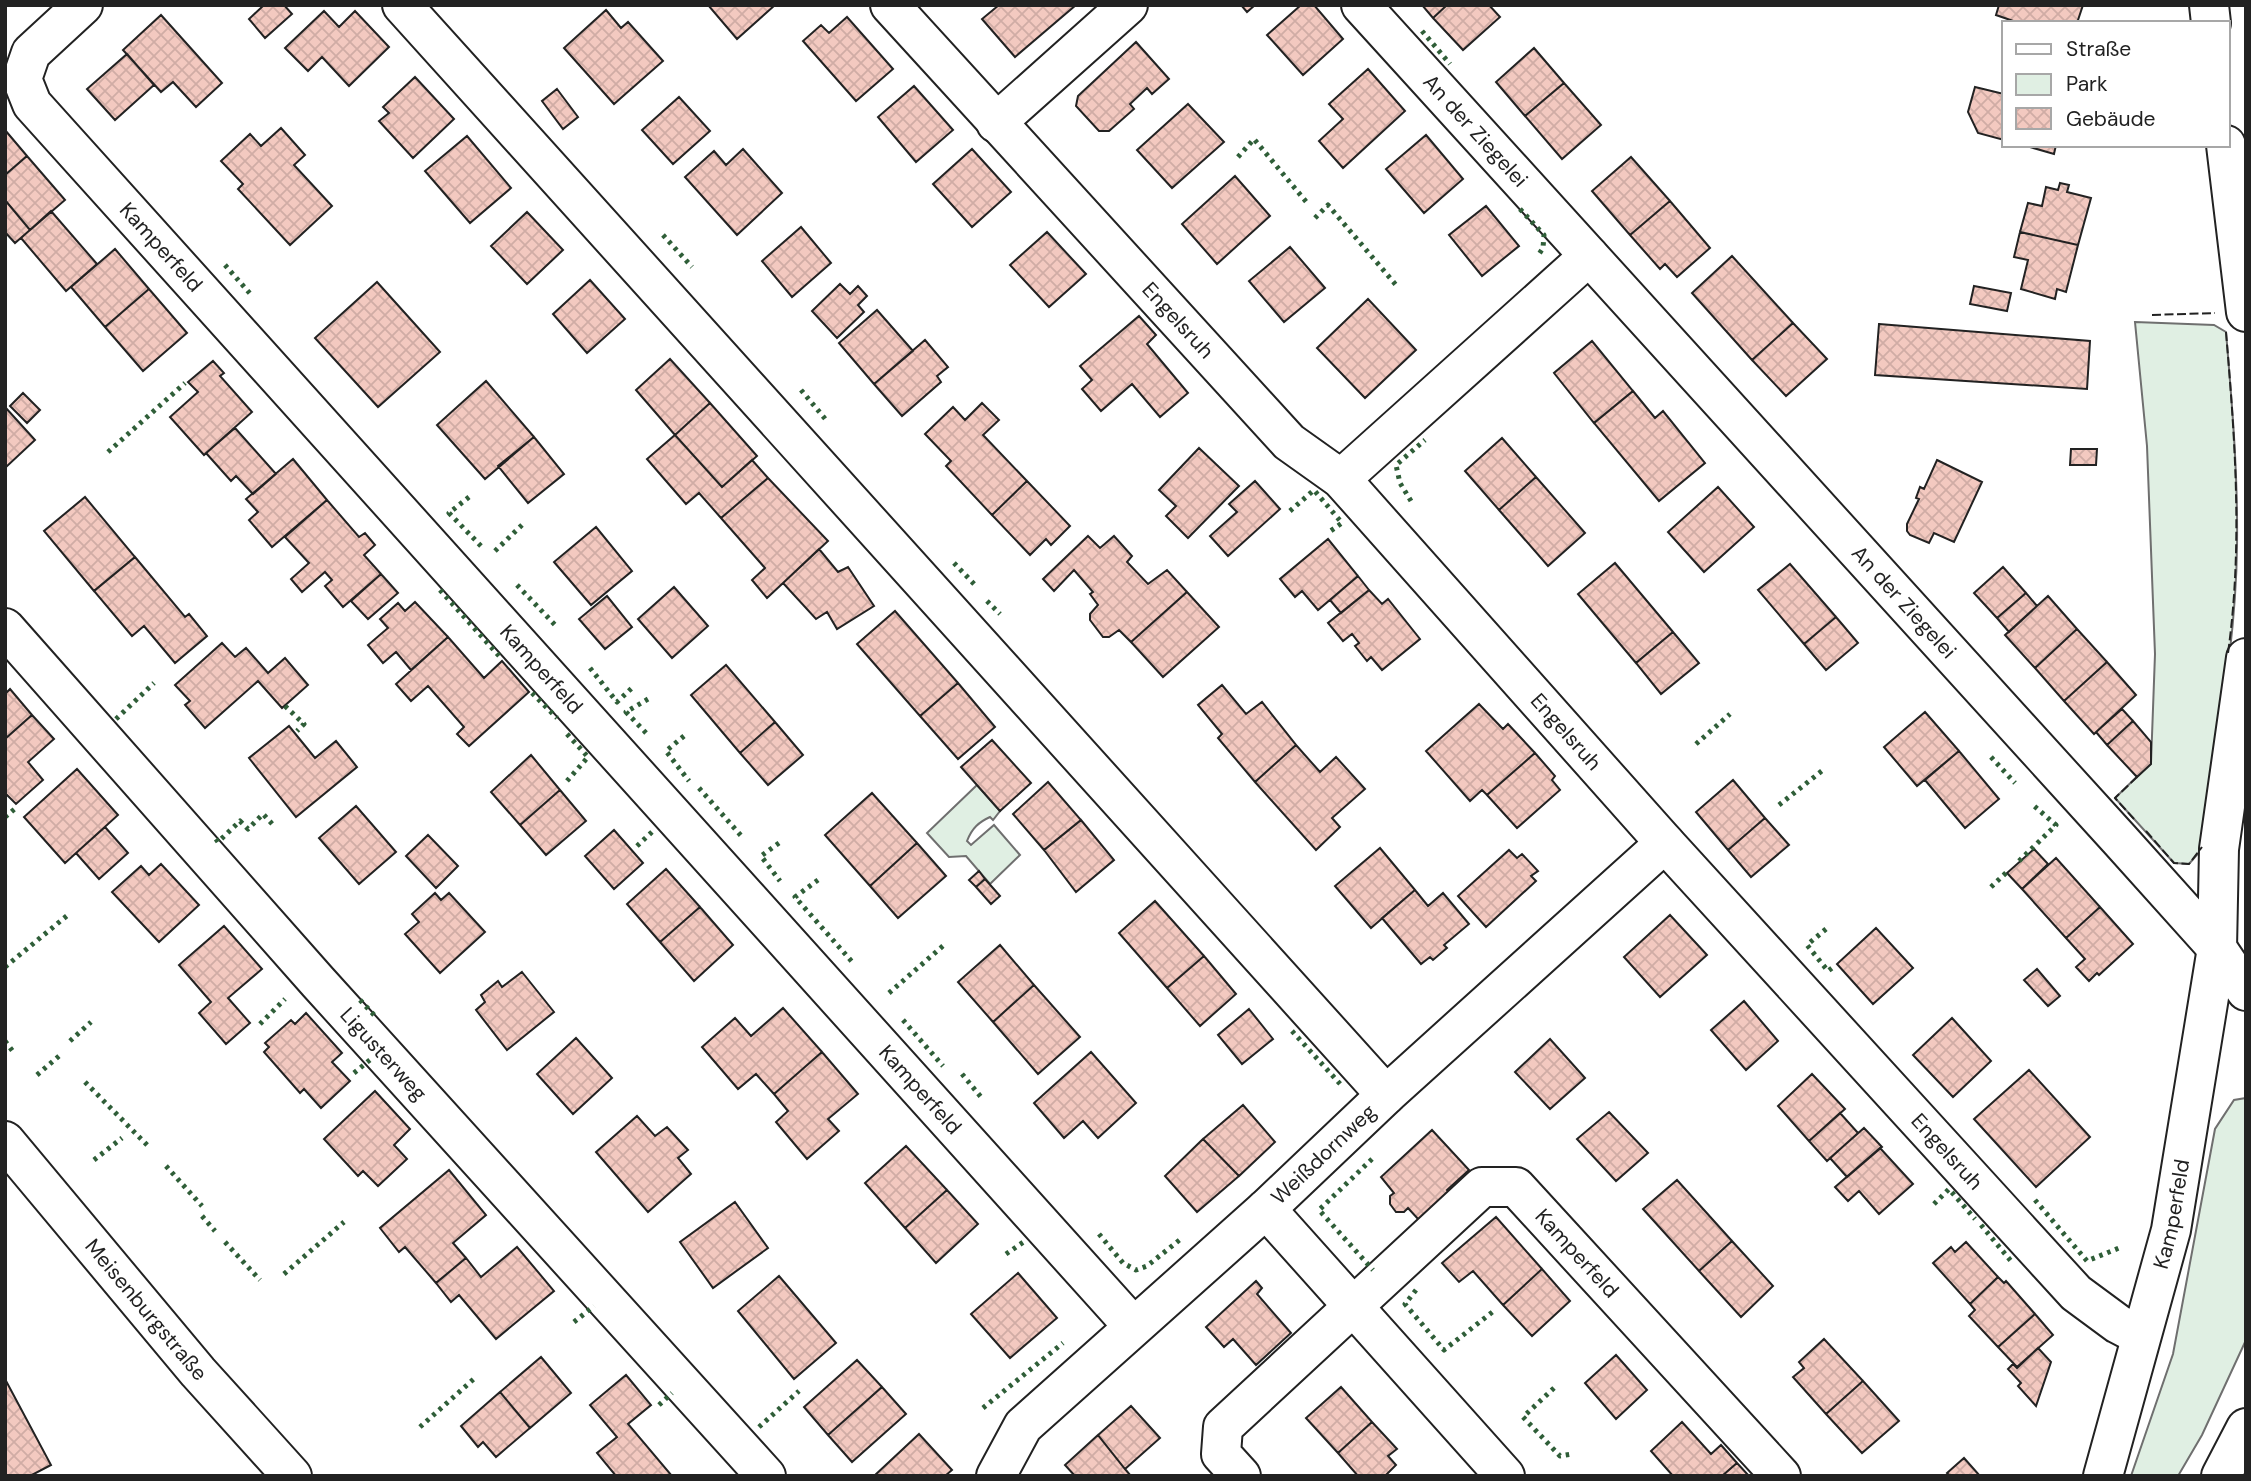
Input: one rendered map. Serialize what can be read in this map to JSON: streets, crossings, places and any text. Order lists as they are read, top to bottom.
{
  "streets": {
    "street": [
      "An der Ziegelei",
      "Kamperfeld",
      "Engelsruh",
      "Ligusterweg",
      "Weißdornweg",
      "Meisenburgstraße"
    ]
  },
  "crossings": [
    ["An der Ziegelei", "Kamperfeld"],
    ["Kamperfeld", "Engelsruh"],
    ["Kamperfeld", "Weißdornweg"],
    ["Engelsruh", "Weißdornweg"]
  ],
  "legend": ["Straße", "Park", "Gebäude"]
}
